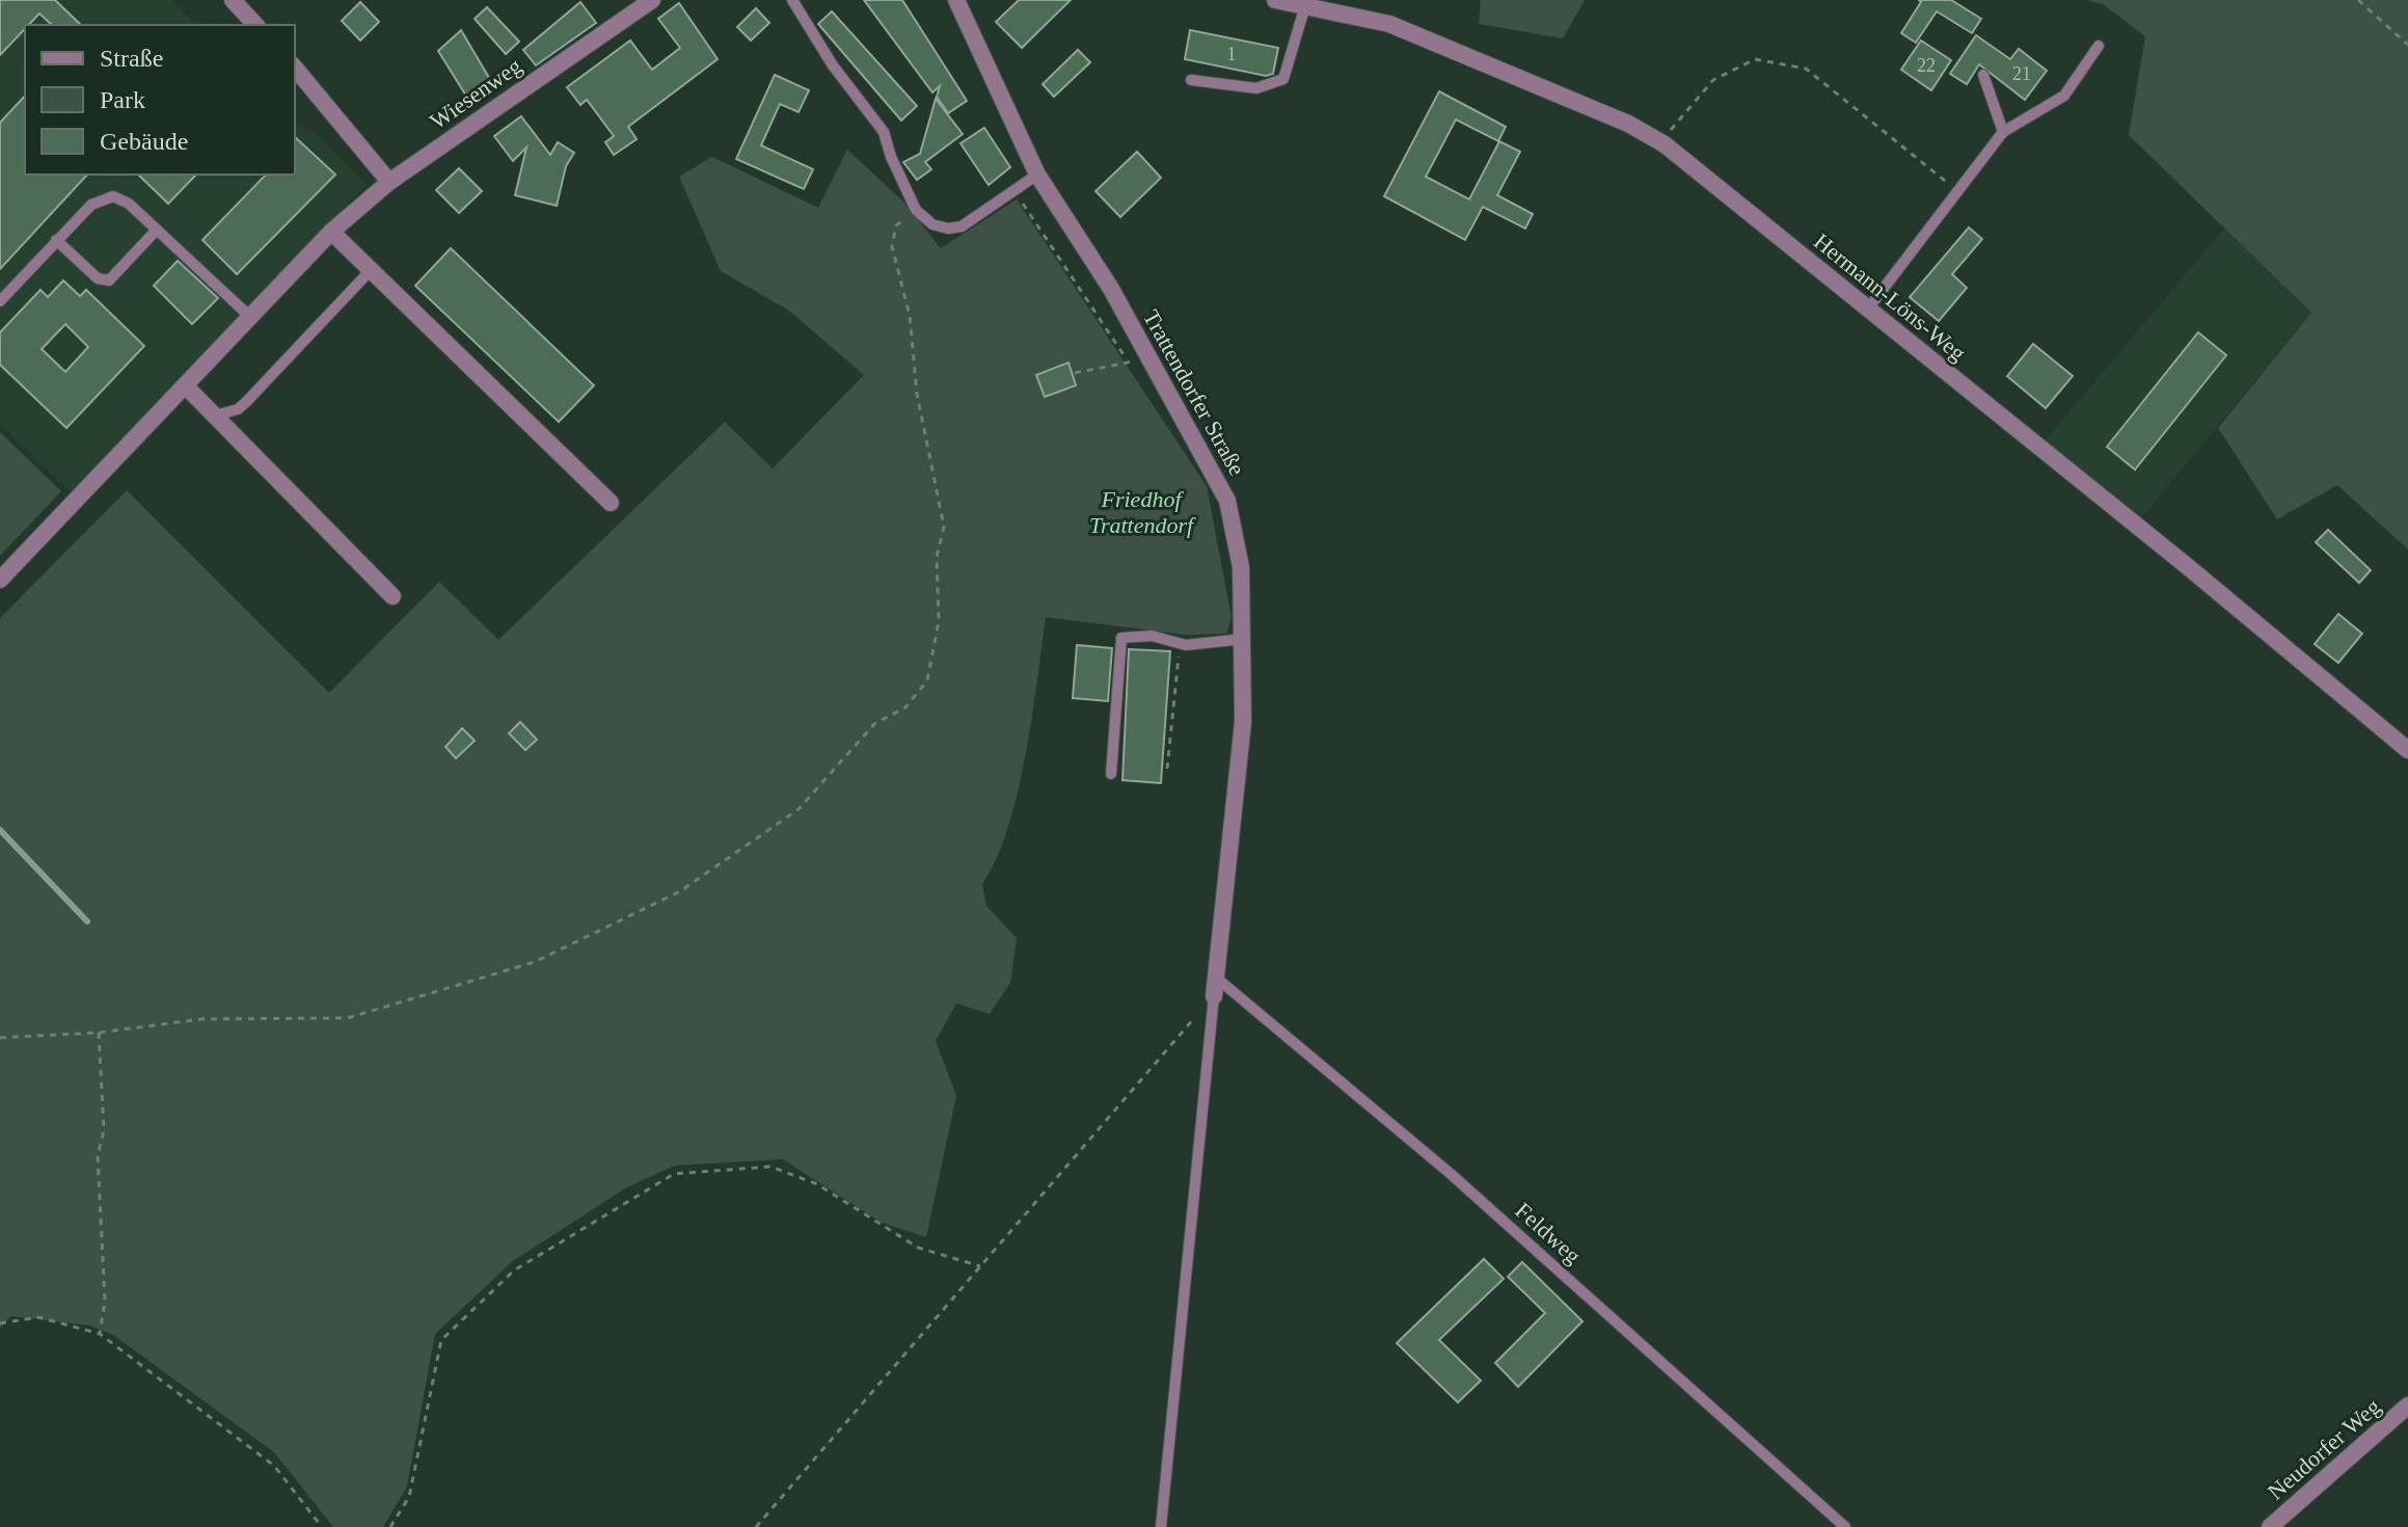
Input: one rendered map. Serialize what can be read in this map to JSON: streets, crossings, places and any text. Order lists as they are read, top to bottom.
{
  "streets": {
    "street": [
      "Wiesenweg",
      "Hermann-Löns-Weg",
      "Trattendorfer Straße",
      "Neudorfer Weg"
    ],
    "lane": ["Feldweg"]
  },
  "crossings": [
    ["Trattendorfer Straße", "Feldweg"]
  ],
  "parks": ["Friedhof Trattendorf"],
  "house_numbers": ["1", "22", "21"],
  "legend": ["Straße", "Park", "Gebäude"]
}
